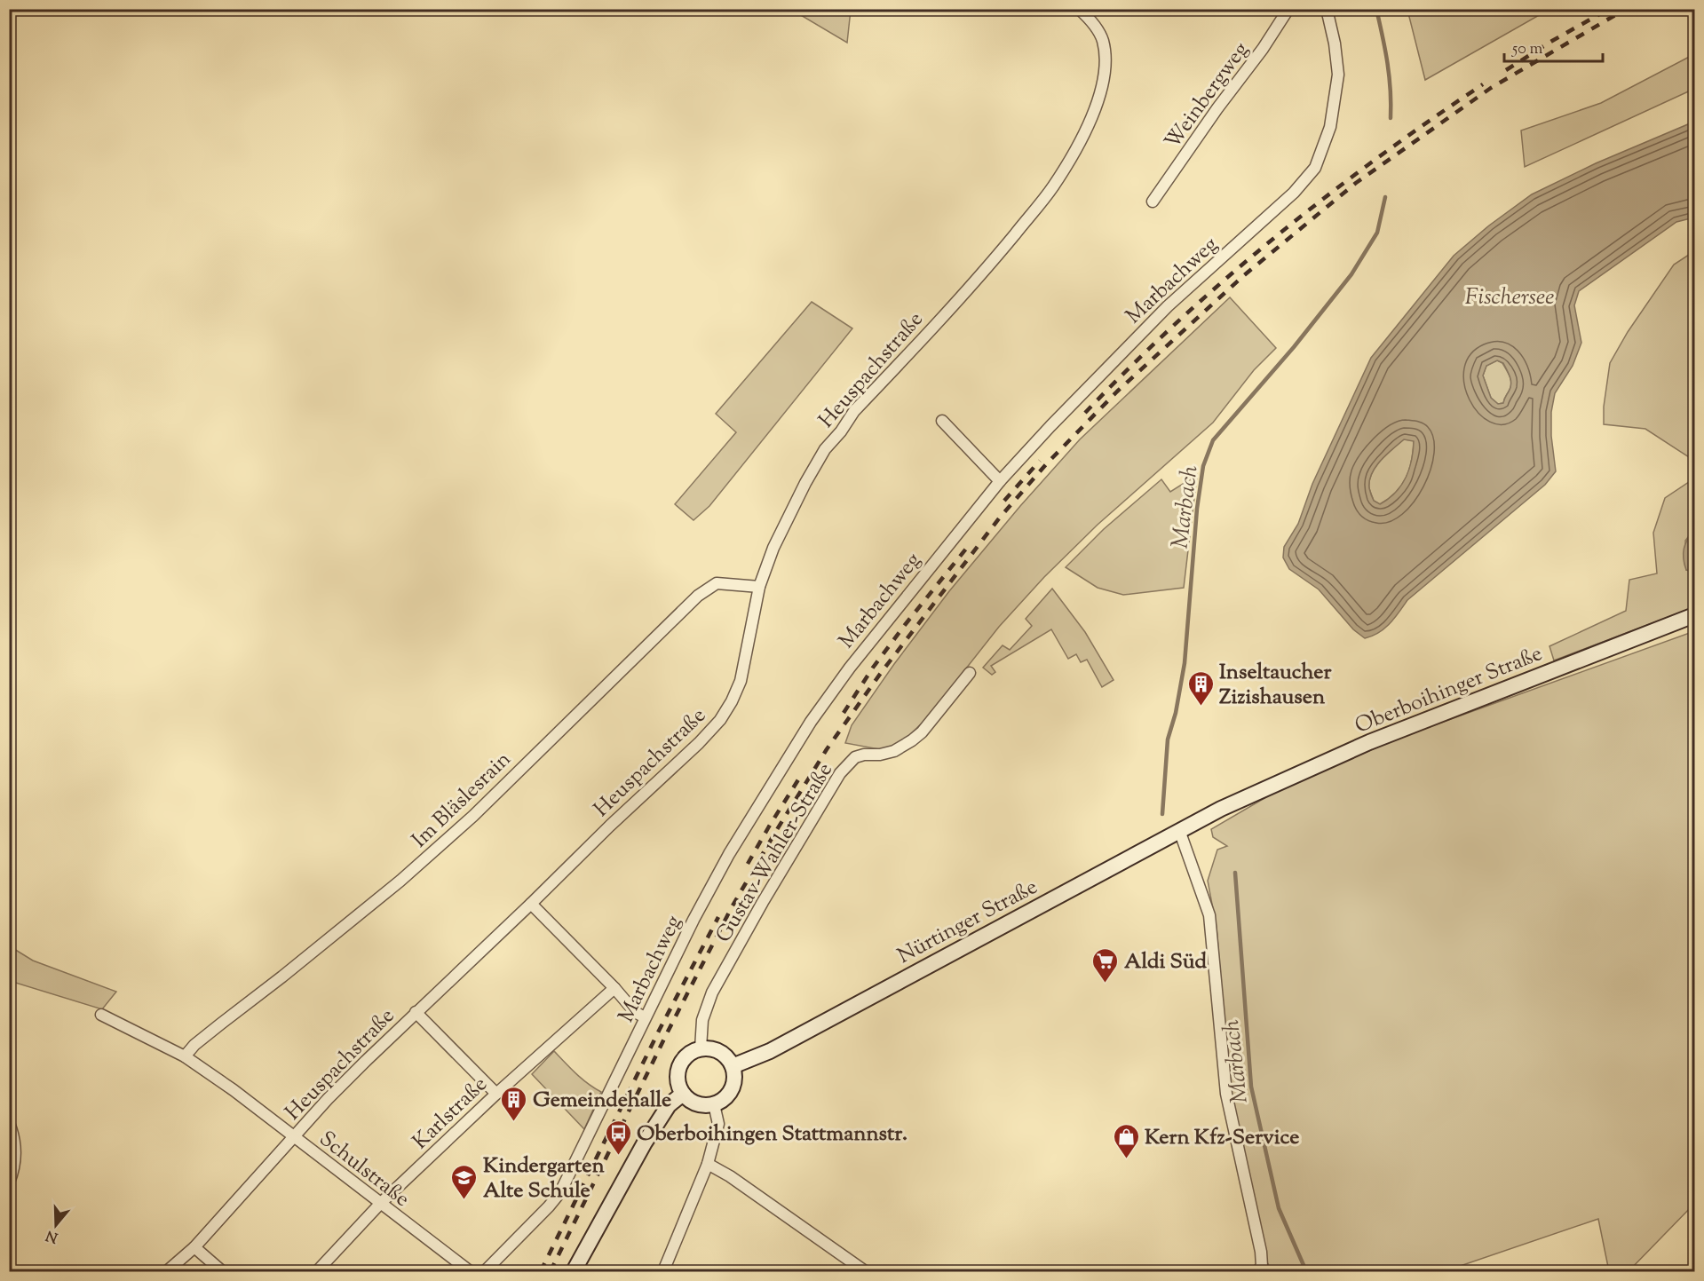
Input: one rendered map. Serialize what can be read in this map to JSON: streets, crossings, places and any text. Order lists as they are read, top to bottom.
{
  "streets": {
    "main road": ["Oberboihinger Straße", "Nürtinger Straße"],
    "street": [
      "Weinbergweg",
      "Marbachweg",
      "Heuspachstraße",
      "Im Bläslesrain",
      "Gustav-Wahler-Straße",
      "Karlstraße",
      "Schulstraße"
    ]
  },
  "crossings": [
    ["Heuspachstraße", "Im Bläslesrain"],
    ["Heuspachstraße", "Schulstraße"],
    ["Oberboihinger Straße", "Nürtinger Straße"],
    ["Im Bläslesrain", "Schulstraße"],
    ["Gustav-Wahler-Straße", "Nürtinger Straße"],
    ["Karlstraße", "Schulstraße"]
  ],
  "water": ["Fischersee", "Marbach"],
  "places": {
    "building": ["Inseltaucher Zizishausen", "Gemeindehalle"],
    "supermarket": ["Aldi Süd"],
    "bus stop": ["Oberboihingen Stattmannstr."],
    "shop": ["Kern Kfz-Service"],
    "school or university": ["Kindergarten Alte Schule"]
  },
  "scale_bar": "50 m",
  "north": "bottom"
}
